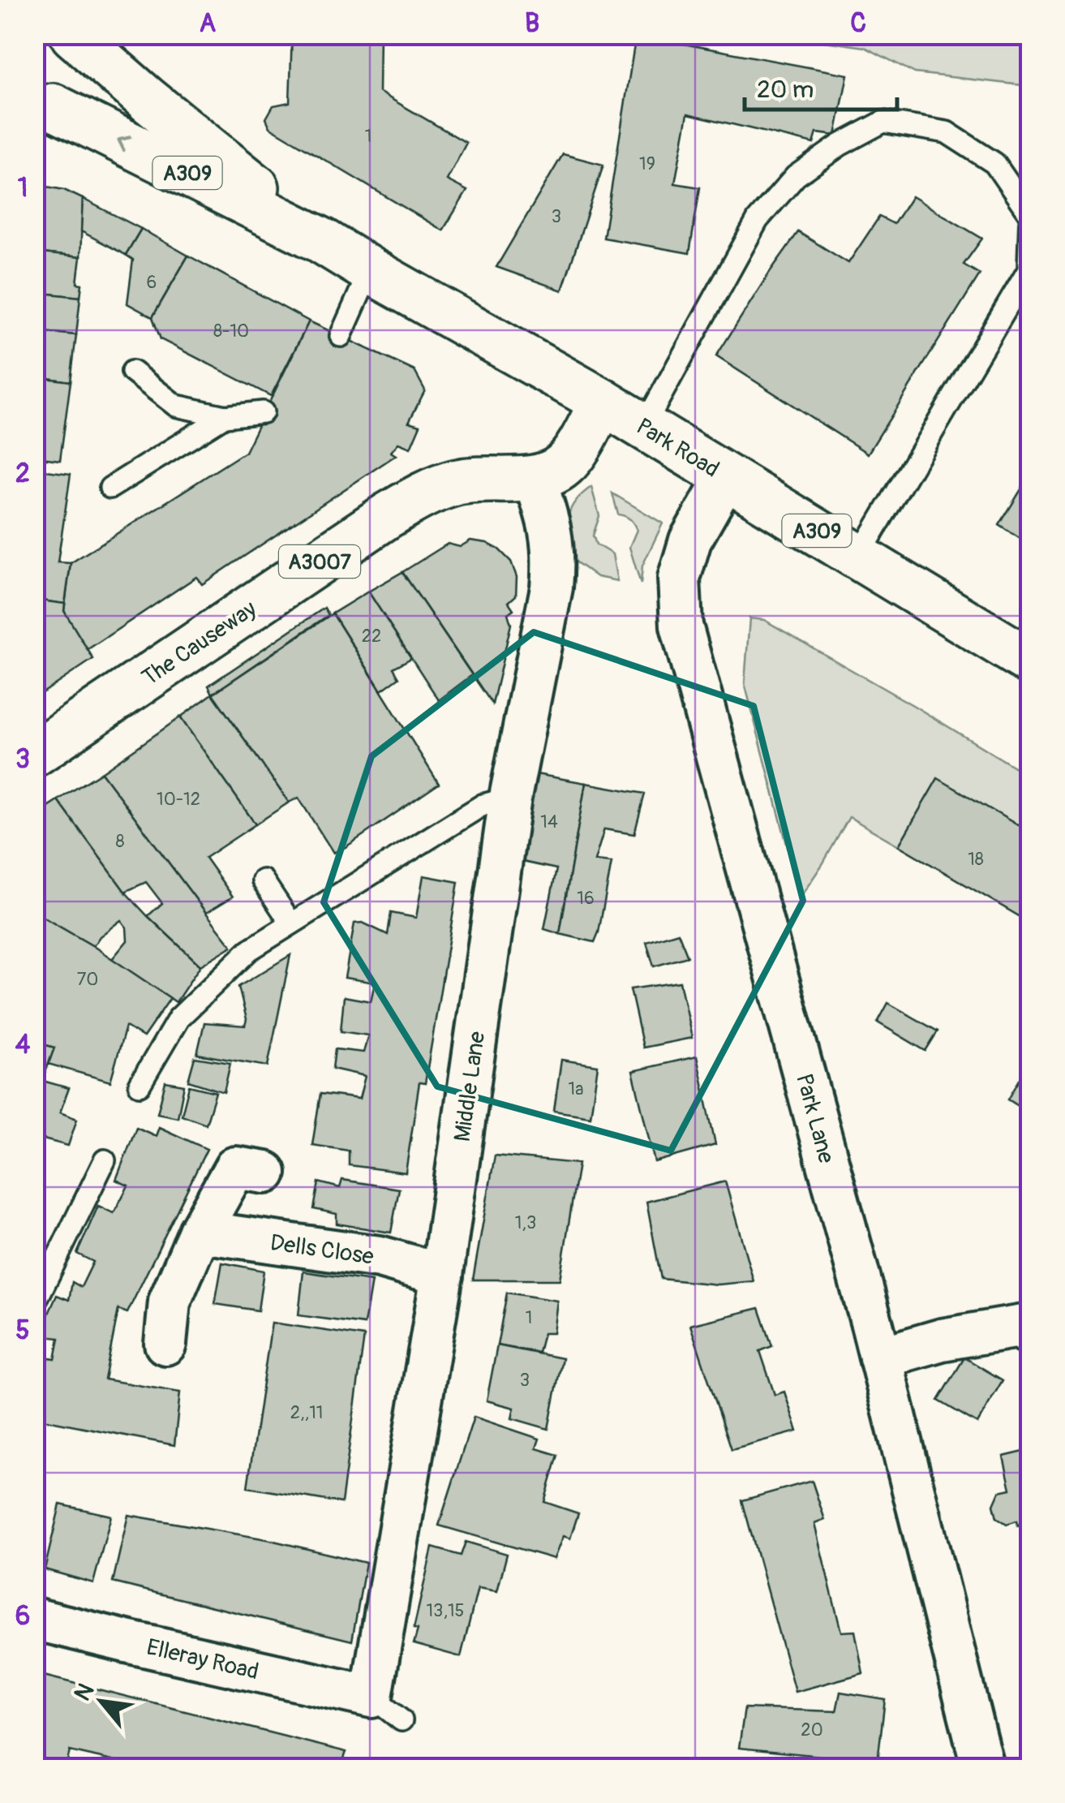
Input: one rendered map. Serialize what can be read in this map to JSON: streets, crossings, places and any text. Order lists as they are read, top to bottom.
{
  "streets": {
    "main road": [
      "A309",
      "Park Road",
      "A3007",
      "The Causeway"
    ],
    "street": [
      "Middle Lane",
      "Park Lane",
      "Dells Close",
      "Elleray Road"
    ]
  },
  "crossings": [
    ["Park Road", "The Causeway"],
    ["Park Road", "Park Lane"],
    ["The Causeway", "Middle Lane"],
    ["Middle Lane", "Dells Close"],
    ["Middle Lane", "Elleray Road"]
  ],
  "house_numbers": [
    "1",
    "19",
    "3",
    "6",
    "8-10",
    "22",
    "10-12",
    "14",
    "8",
    "18",
    "16",
    "70",
    "1a",
    "1,3",
    "1",
    "3",
    "2,,11",
    "13,15",
    "20"
  ],
  "scale_bar": "20 m",
  "north": "top left",
  "grid": {
    "columns": ["A", "B", "C"],
    "rows": [
      "1",
      "2",
      "3",
      "4",
      "5",
      "6"
    ]
  }
}
